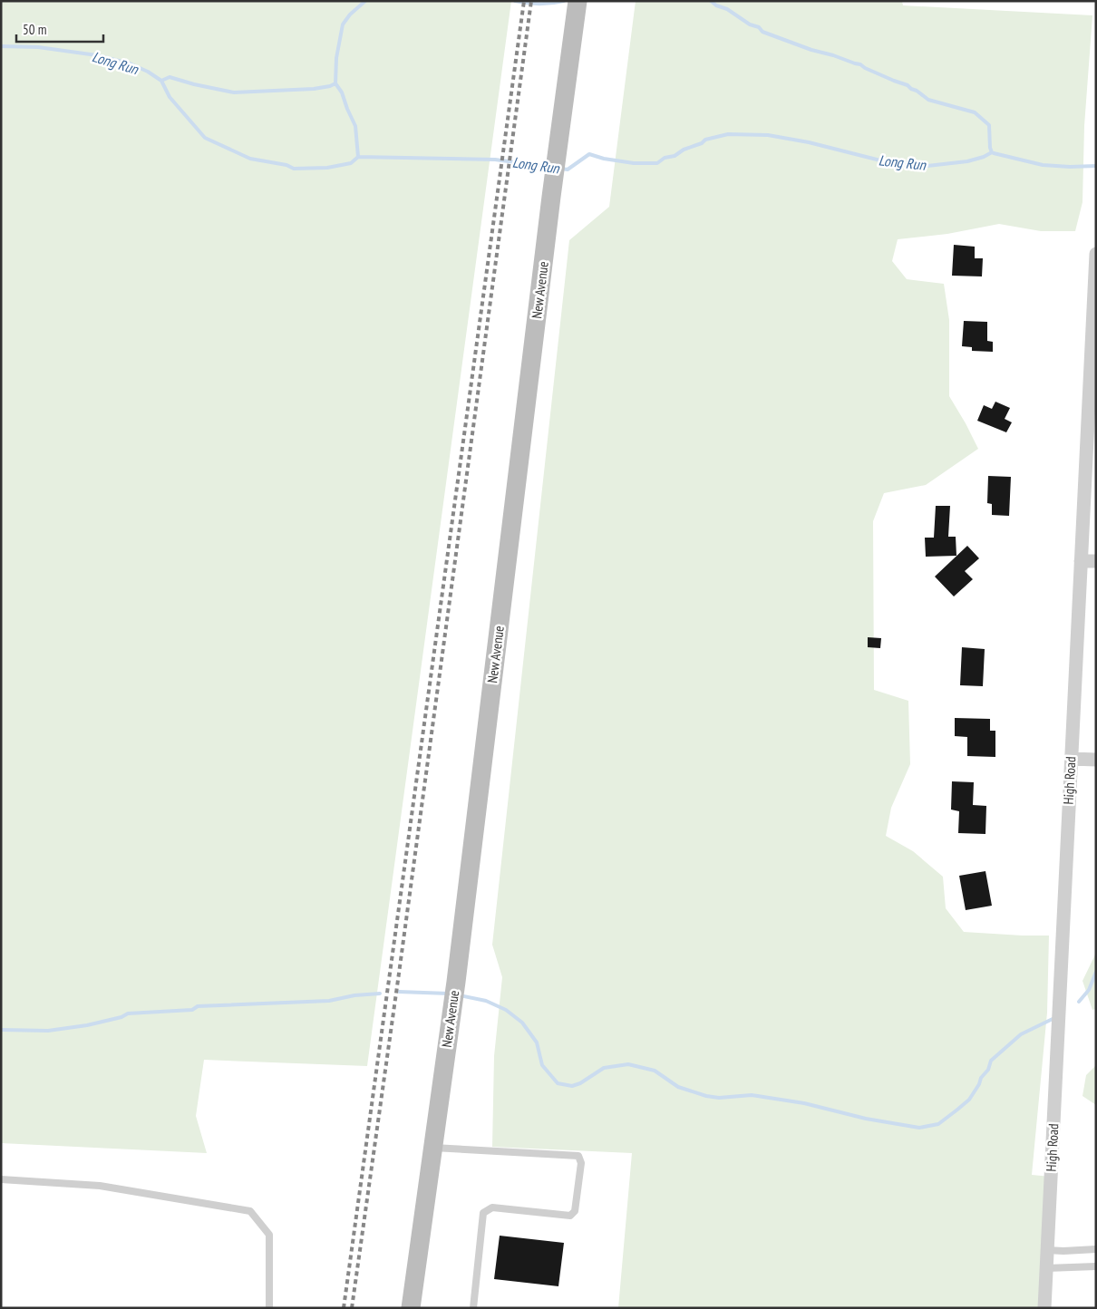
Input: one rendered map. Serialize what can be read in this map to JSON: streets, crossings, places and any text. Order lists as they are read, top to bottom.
{
  "streets": {
    "main road": ["New Avenue"],
    "street": ["High Road"]
  },
  "water": ["Long Run"],
  "scale_bar": "50 m"
}
